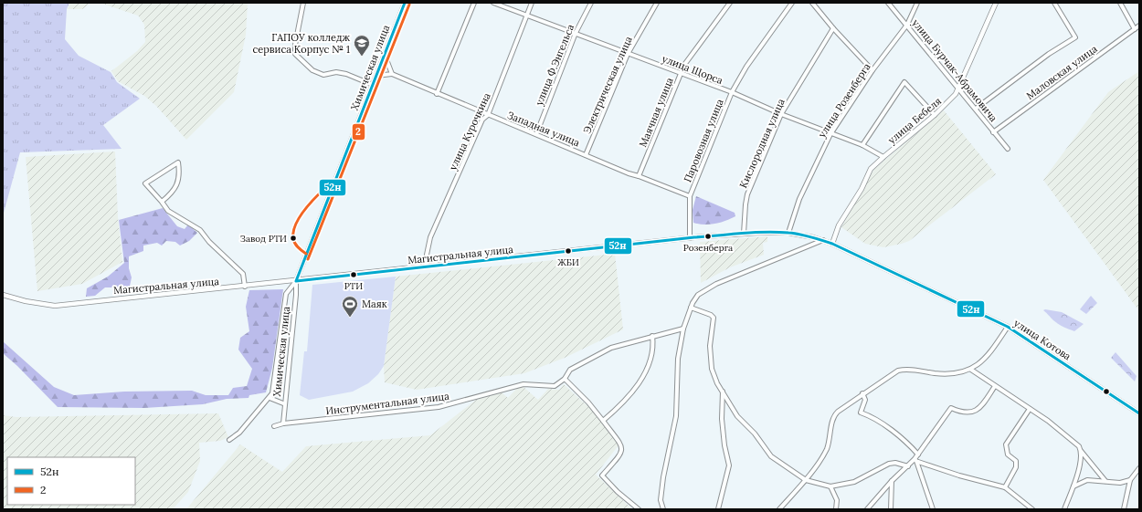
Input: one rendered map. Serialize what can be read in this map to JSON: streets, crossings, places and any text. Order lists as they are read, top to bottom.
{
  "streets": {
    "street": [
      "улица Ф.Энгельса",
      "Химическая улица",
      "улица Щорса",
      "улица Бурчак-Абрамовича",
      "Маловская улица",
      "Электрическая улица",
      "улица Розенберга",
      "Маячная улица",
      "улица Бебеля",
      "Западная улица",
      "улица Курочкина",
      "Паровозная улица",
      "Кислородная улица",
      "Магистральная улица",
      "улица Котова",
      "Инструментальная улица"
    ]
  },
  "crossings": [
    ["улица Ф.Энгельса", "улица Щорса"],
    ["улица Ф.Энгельса", "Западная улица"],
    ["Химическая улица", "Магистральная улица"],
    ["Химическая улица", "Инструментальная улица"],
    ["улица Щорса", "Электрическая улица"],
    ["улица Щорса", "улица Розенберга"],
    ["улица Щорса", "Маячная улица"],
    ["улица Щорса", "улица Бебеля"],
    ["улица Щорса", "улица Курочкина"],
    ["улица Щорса", "Паровозная улица"],
    ["улица Щорса", "Кислородная улица"],
    ["улица Бурчак-Абрамовича", "Маловская улица"],
    ["улица Бурчак-Абрамовича", "улица Розенберга"],
    ["улица Бурчак-Абрамовича", "улица Бебеля"],
    ["Электрическая улица", "Западная улица"],
    ["улица Розенберга", "Магистральная улица"],
    ["Маячная улица", "Западная улица"],
    ["улица Бебеля", "Магистральная улица"],
    ["улица Бебеля", "улица Котова"],
    ["Западная улица", "улица Курочкина"],
    ["Западная улица", "Паровозная улица"],
    ["улица Курочкина", "Магистральная улица"],
    ["Паровозная улица", "Магистральная улица"],
    ["Кислородная улица", "Магистральная улица"],
    ["Магистральная улица", "улица Котова"]
  ],
  "places": {
    "school or university": ["ГАПОУ колледж сервиса Корпус № 1"],
    "other": [
      "Розенберга",
      "Завод РТИ",
      "ЖБИ",
      "РТИ"
    ],
    "sports": ["Маяк"]
  },
  "lines": ["transit line 52н", "transit line 2"],
  "legend": ["52н", "2"]
}
